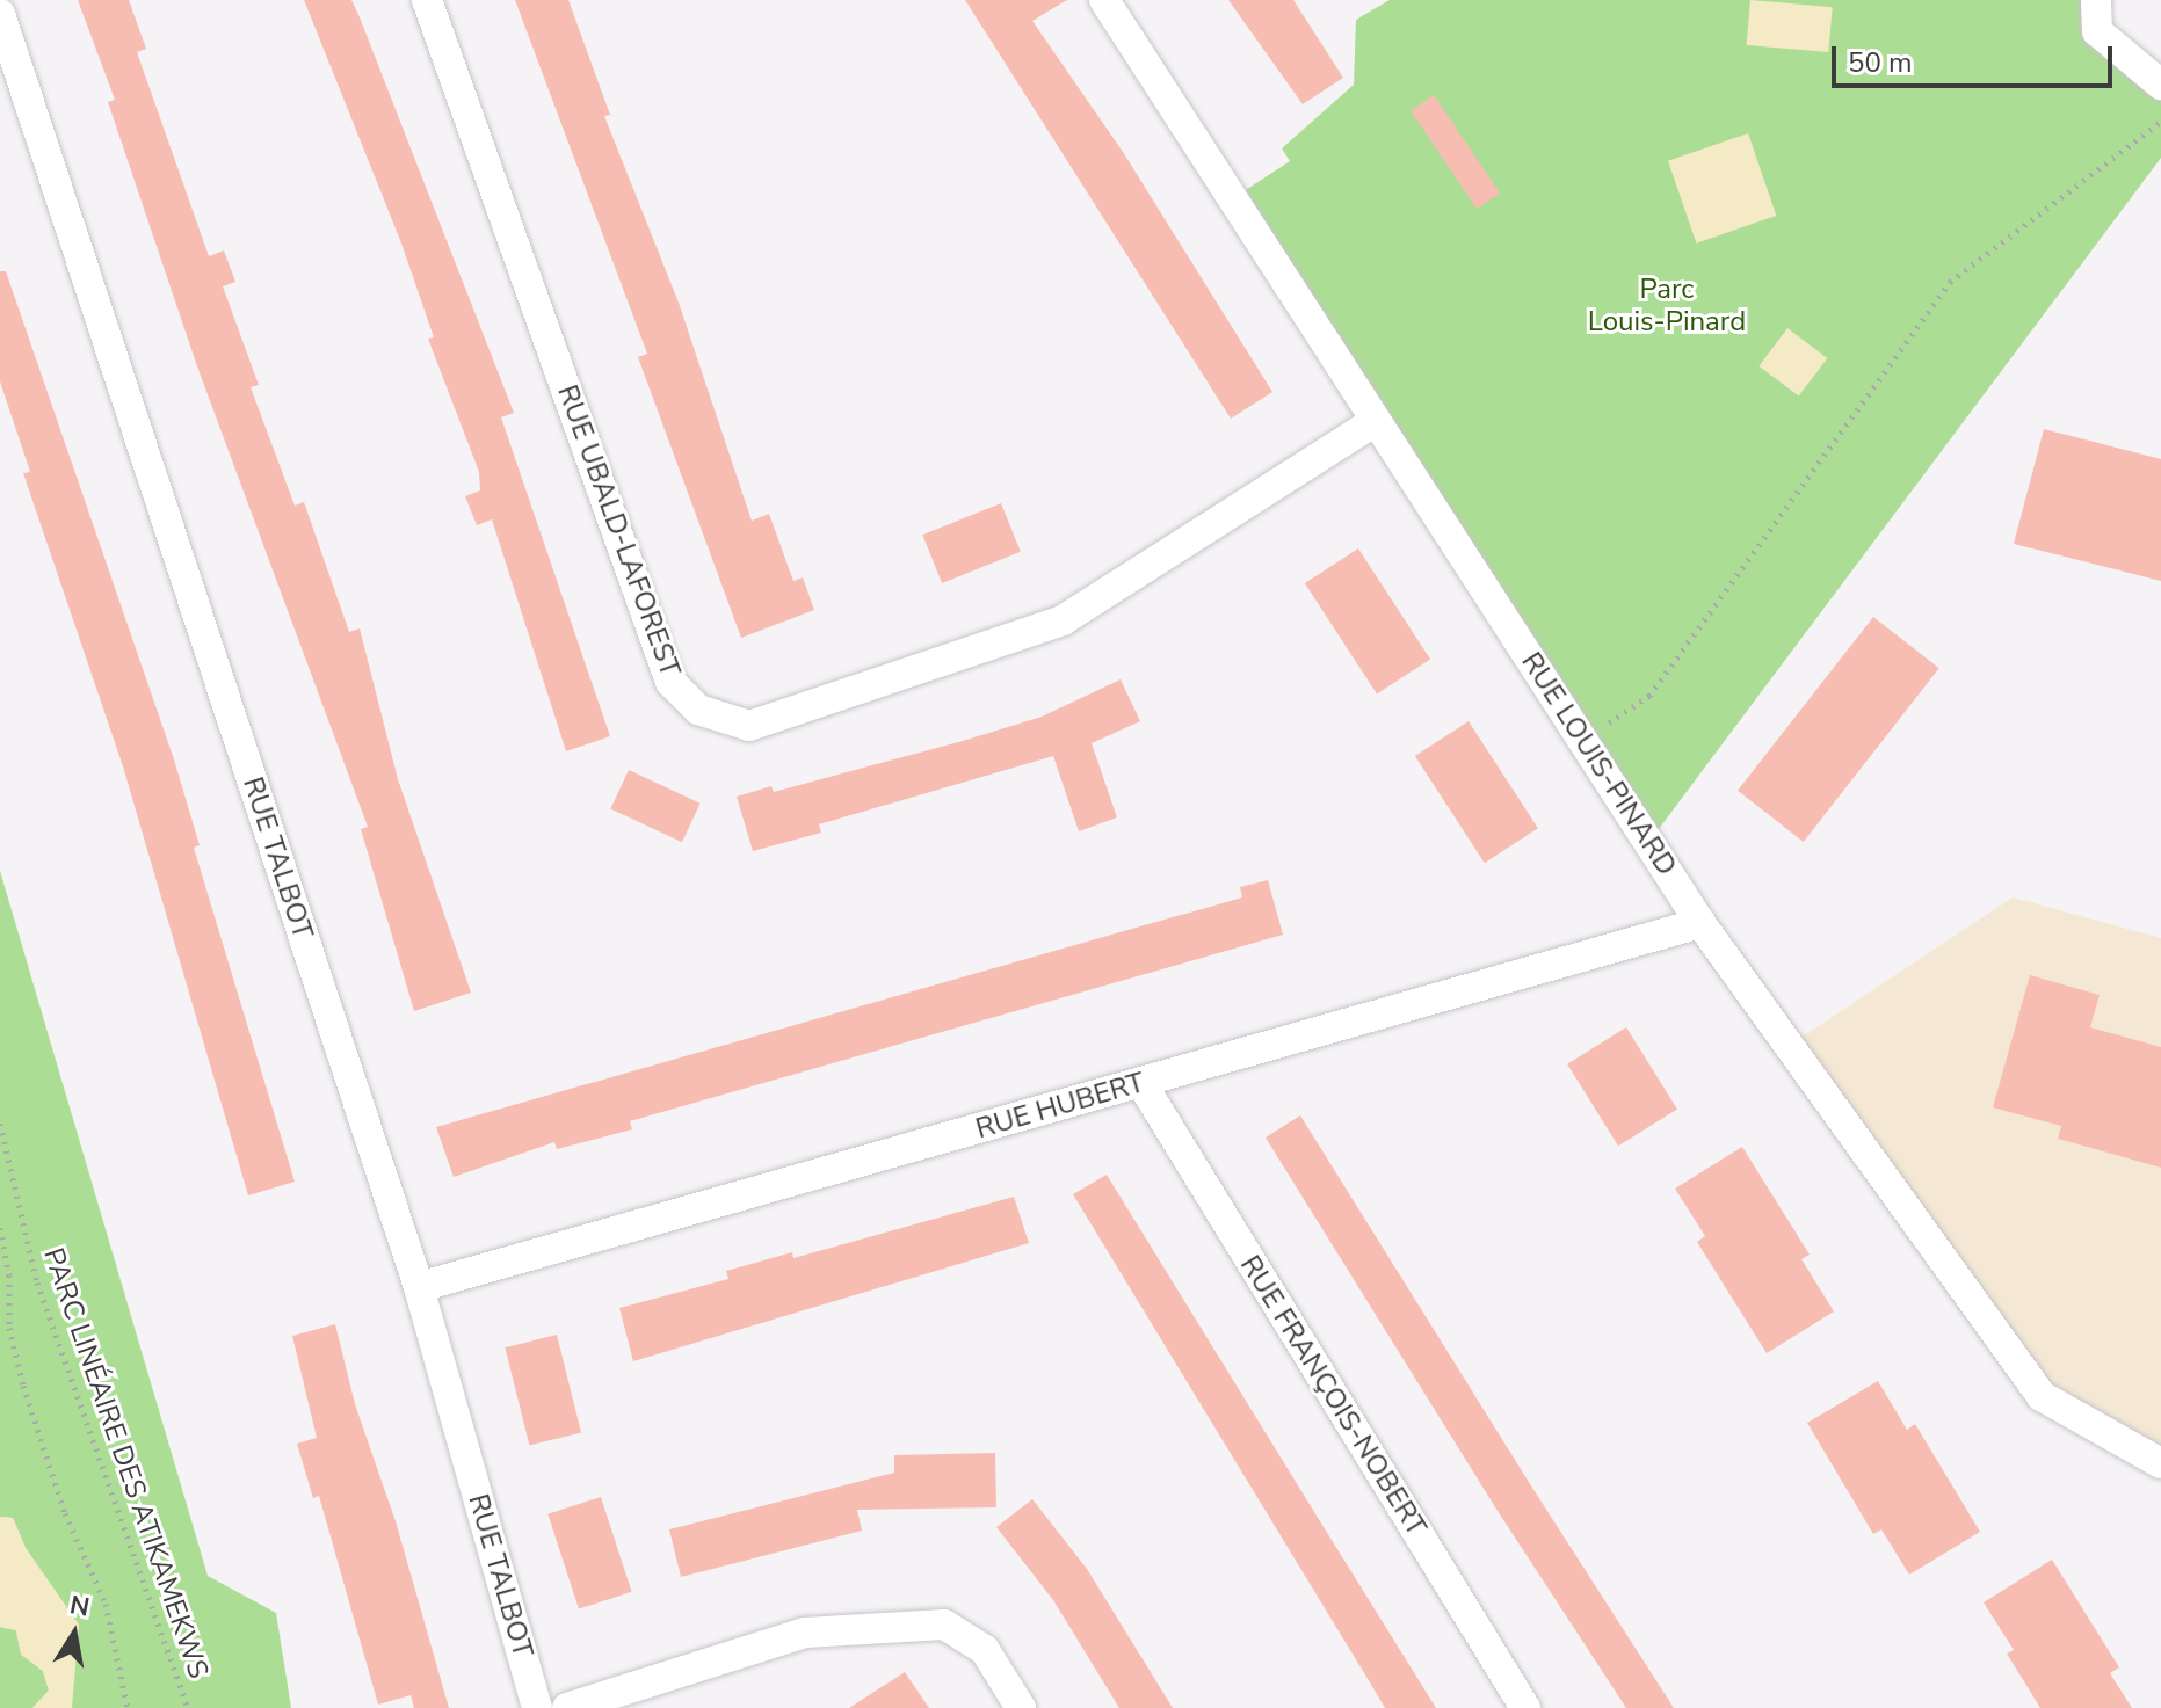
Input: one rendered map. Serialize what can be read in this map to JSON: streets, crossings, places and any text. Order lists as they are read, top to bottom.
{
  "streets": {
    "street": [
      "RUE UBALD-LAFOREST",
      "RUE LOUIS-PINARD",
      "RUE TALBOT",
      "RUE HUBERT",
      "RUE FRANÇOIS-NOBERT"
    ],
    "path": ["PARC LINÉAIRE DES ATIKAMEKWS"]
  },
  "crossings": [
    ["RUE UBALD-LAFOREST", "RUE LOUIS-PINARD"],
    ["RUE LOUIS-PINARD", "RUE HUBERT"],
    ["RUE TALBOT", "RUE HUBERT"],
    ["RUE HUBERT", "RUE FRANÇOIS-NOBERT"]
  ],
  "parks": ["Parc Louis-Pinard"],
  "scale_bar": "50 m",
  "north": "top"
}
